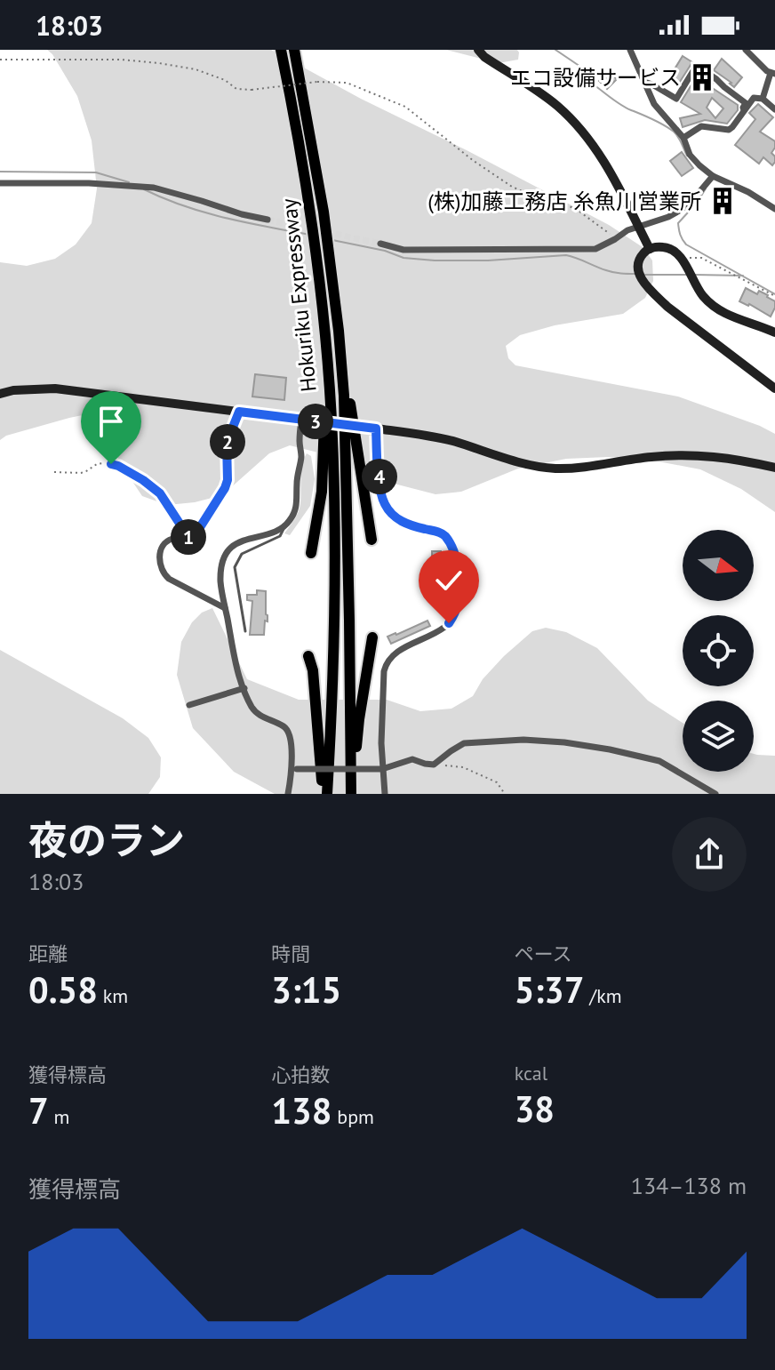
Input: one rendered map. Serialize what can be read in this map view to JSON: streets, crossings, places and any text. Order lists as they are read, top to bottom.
{
  "streets": {
    "highway": ["Hokuriku Expressway"]
  },
  "places": {
    "building": ["エコ設備サービス", "(株)加藤工務店 糸魚川営業所"]
  },
  "north": "right",
  "page": {
    "status": "18:03",
    "pins": [
      "3",
      "2",
      "4",
      "1"
    ],
    "heading": ["夜のラン", "18:03"],
    "stats": [
      ["距離", "0.58 km"],
      ["時間", "3:15"],
      ["ペース", "5:37 /km"],
      ["獲得標高", "7 m"],
      ["心拍数", "138 bpm"],
      ["kcal", "38"]
    ],
    "chart": ["獲得標高", "134–138 m"]
  }
}
